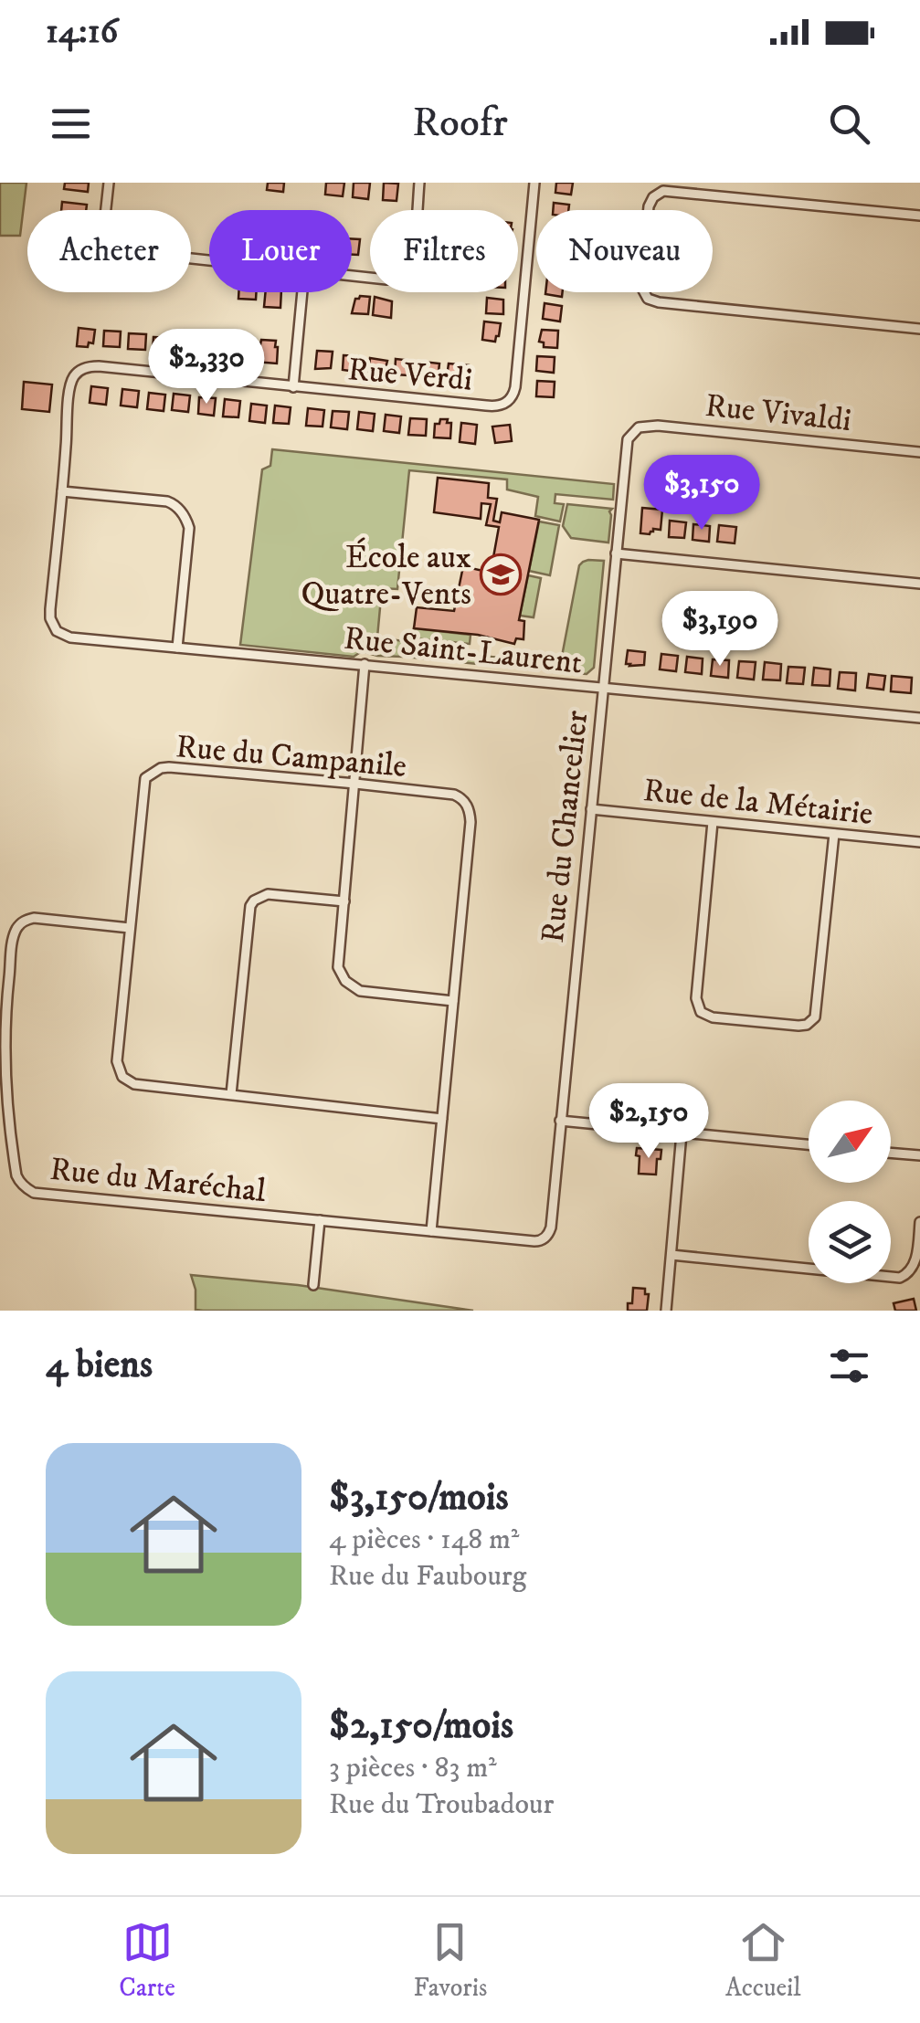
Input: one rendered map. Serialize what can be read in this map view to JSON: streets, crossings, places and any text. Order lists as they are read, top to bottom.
{
  "streets": {
    "street": [
      "Rue Verdi",
      "Rue Vivaldi",
      "Rue Saint-Laurent",
      "Rue du Campanile",
      "Rue de la Métairie",
      "Rue du Chancelier",
      "Rue du Maréchal"
    ]
  },
  "crossings": [
    ["Rue Verdi", "Rue Saint-Laurent"],
    ["Rue Vivaldi", "Rue du Chancelier"],
    ["Rue Saint-Laurent", "Rue du Chancelier"],
    ["Rue du Campanile", "Rue du Maréchal"],
    ["Rue de la Métairie", "Rue du Chancelier"],
    ["Rue du Chancelier", "Rue du Maréchal"]
  ],
  "places": {
    "school or university": ["École aux Quatre-Vents"]
  },
  "north": "top right",
  "page": {
    "status": "14:16",
    "header": "Roofr",
    "chip": [
      "Acheter",
      "Louer",
      "Filtres",
      "Nouveau"
    ],
    "price": [
      "$2,330",
      "$3,150",
      "$3,190",
      "$2,150"
    ],
    "heading": "4 biens",
    "list": [
      {
        "name": "$3,150/mois",
        "note": "4 pièces · 148 m² · Rue du Faubourg"
      },
      {
        "name": "$2,150/mois",
        "note": "3 pièces · 83 m² · Rue du Troubadour"
      }
    ],
    "tabs": ["Carte", "Favoris", "Accueil"]
  }
}
